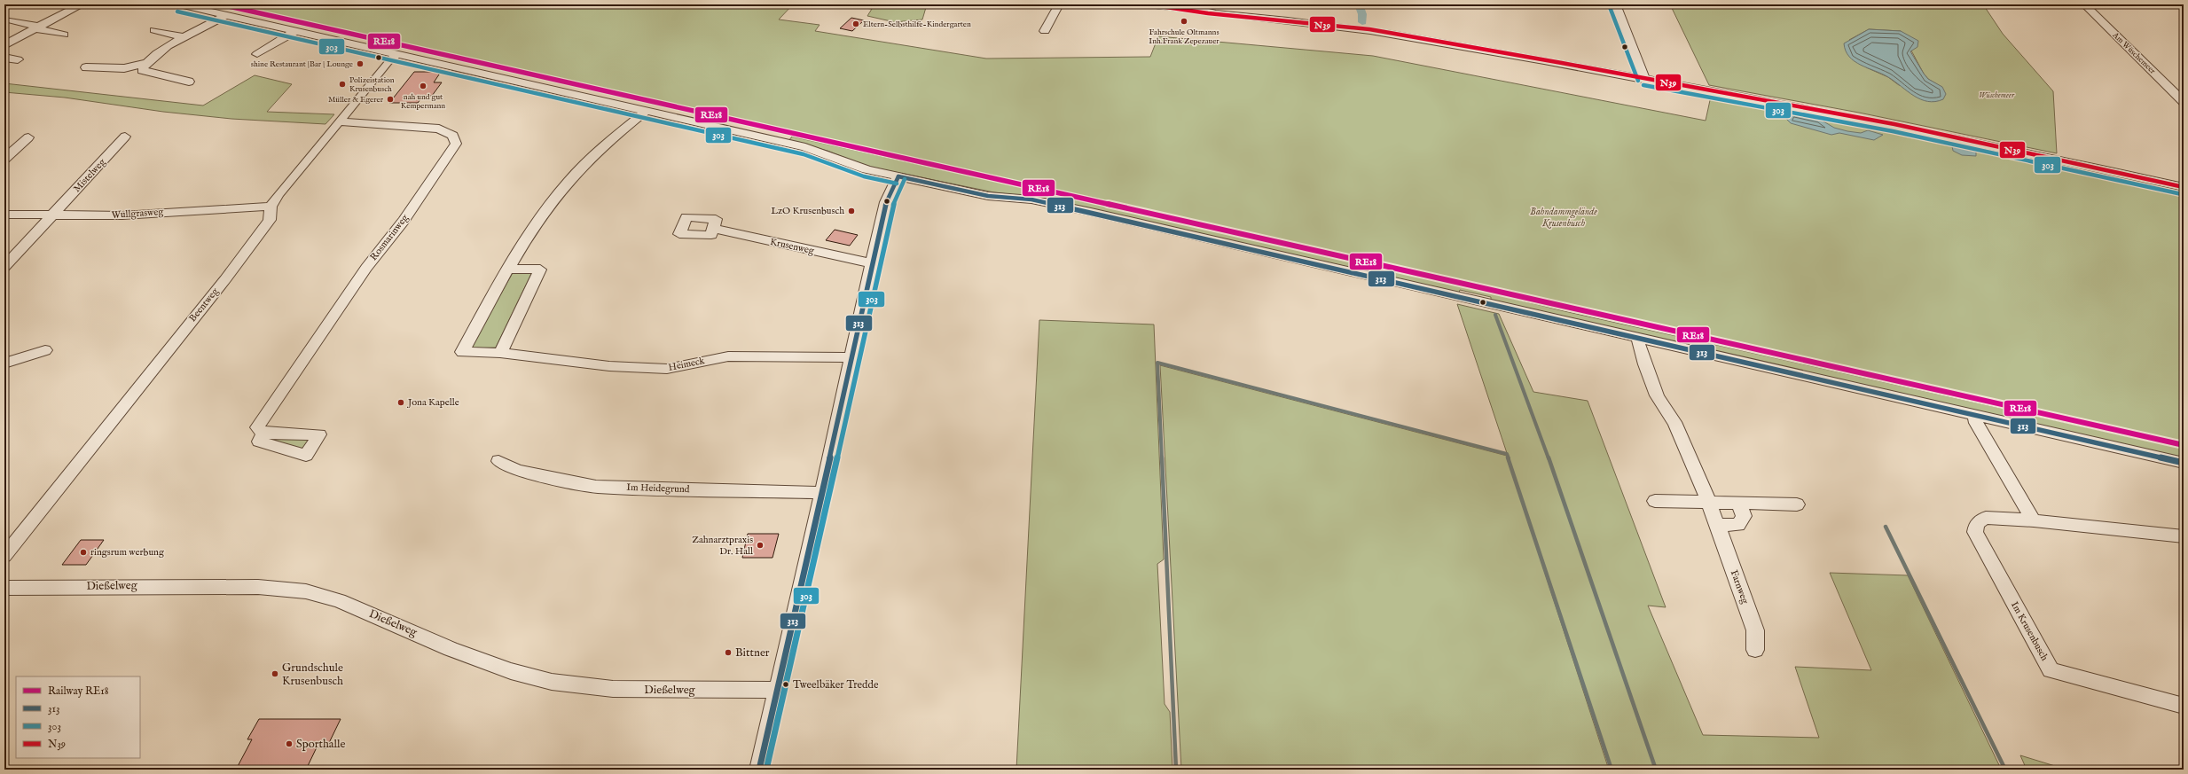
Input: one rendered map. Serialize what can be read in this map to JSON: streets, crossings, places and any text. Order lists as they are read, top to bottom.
{
  "streets": {
    "street": [
      "Am Wüschemeer",
      "Mistelweg",
      "Wullgrasweg",
      "Rosmarinweg",
      "Krusenweg",
      "Beentweg",
      "Heimeck",
      "Im Heidegrund",
      "Dießelweg",
      "Farnweg",
      "Im Krusenbusch"
    ]
  },
  "crossings": [
    ["Mistelweg", "Wullgrasweg"],
    ["Wullgrasweg", "Beentweg"],
    ["Rosmarinweg", "Beentweg"]
  ],
  "parks": ["Wüschemeer", "Bahndammgelände Krusenbusch"],
  "places": [
    "Fahrschule Oltmanns Inh.Frank Zepezauer",
    "Eltern-Selbsthilfe-Kindergarten",
    "shine Restaurant |Bar | Lounge",
    "Polizeistation Krusenbusch",
    "nah und gut Kempermann",
    "Müller & Egerer",
    "LzO Krusenbusch",
    "Jona Kapelle",
    "Zahnarztpraxis Dr. Hall",
    "ringsrum werbung",
    "Bittner",
    "Grundschule Krusenbusch",
    "Tweelbäker Tredde",
    "Sporthalle"
  ],
  "lines": [
    "rail line RE18",
    "transit line N39",
    "transit line 303",
    "transit line 313"
  ],
  "legend": [
    "Railway RE18",
    "313",
    "303",
    "N39"
  ]
}
